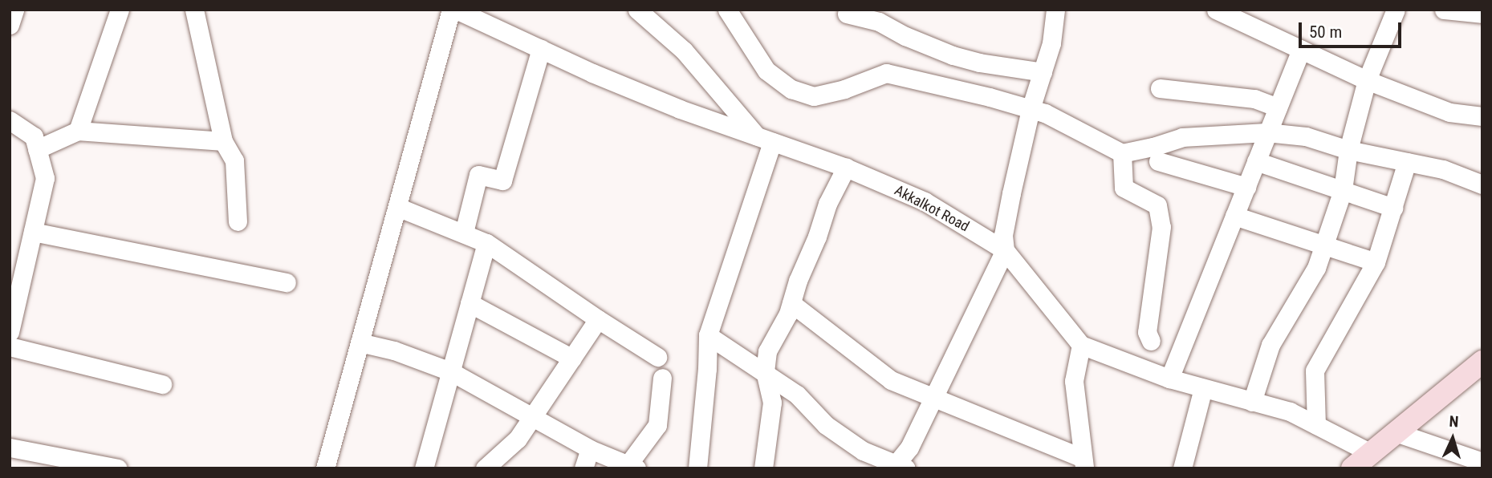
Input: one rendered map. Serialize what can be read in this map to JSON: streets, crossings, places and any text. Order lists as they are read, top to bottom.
{
  "streets": {
    "street": ["Akkalkot Road"]
  },
  "scale_bar": "50 m",
  "north": "top"
}
